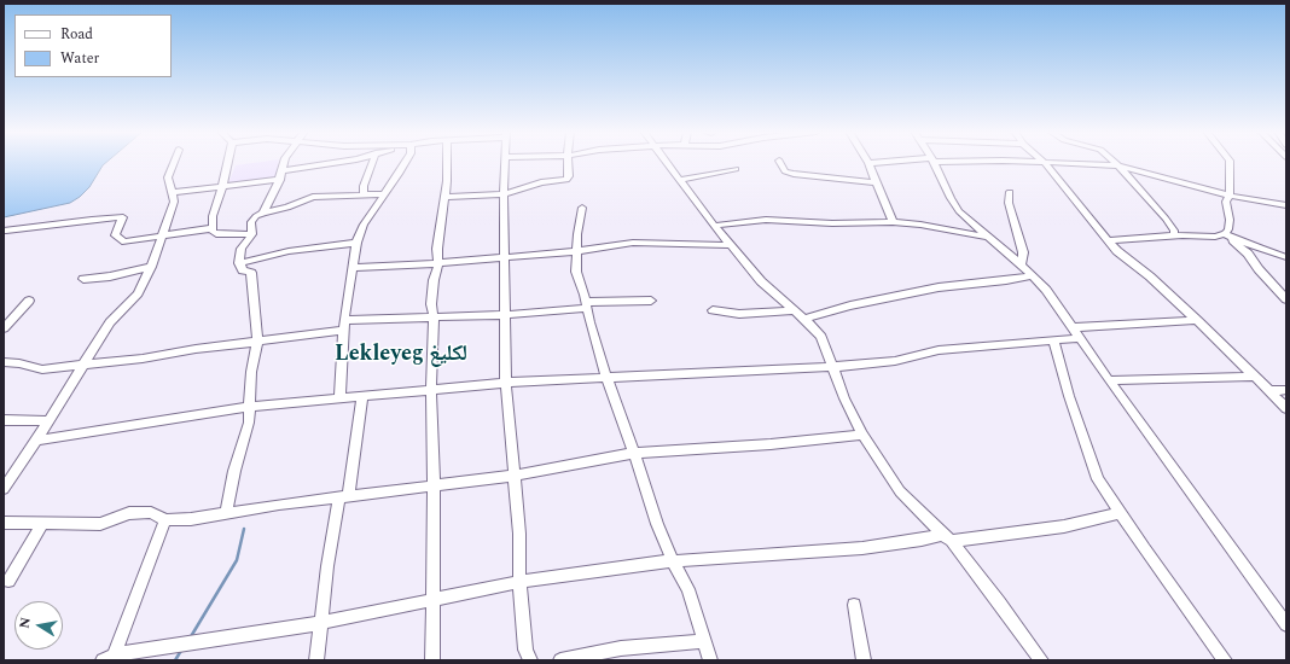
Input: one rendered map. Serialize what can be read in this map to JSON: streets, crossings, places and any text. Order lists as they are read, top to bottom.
{
  "districts": ["Lekleyeg لكليغ"],
  "legend": ["Road", "Water"],
  "north": "left"
}
